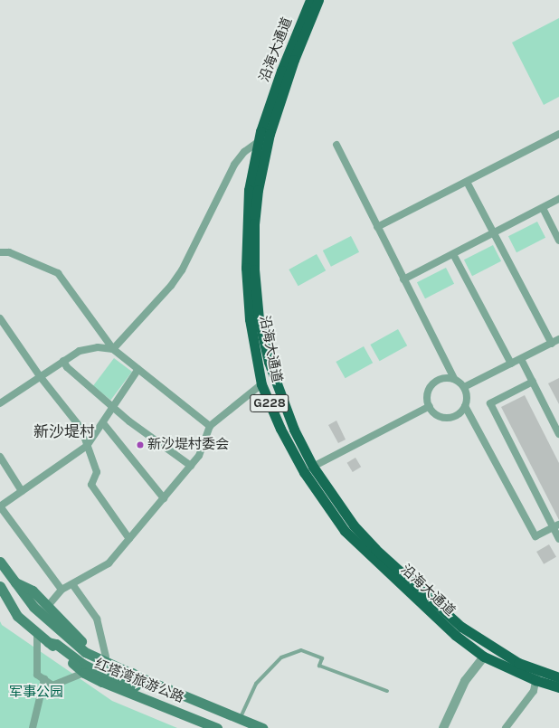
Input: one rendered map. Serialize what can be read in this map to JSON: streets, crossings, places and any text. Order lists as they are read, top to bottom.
{
  "streets": {
    "highway": ["沿海大通道", "G228"],
    "main road": ["红塔湾旅游公路"]
  },
  "districts": ["新沙堤村"],
  "parks": ["军事公园"],
  "places": ["新沙堤村委会"]
}
